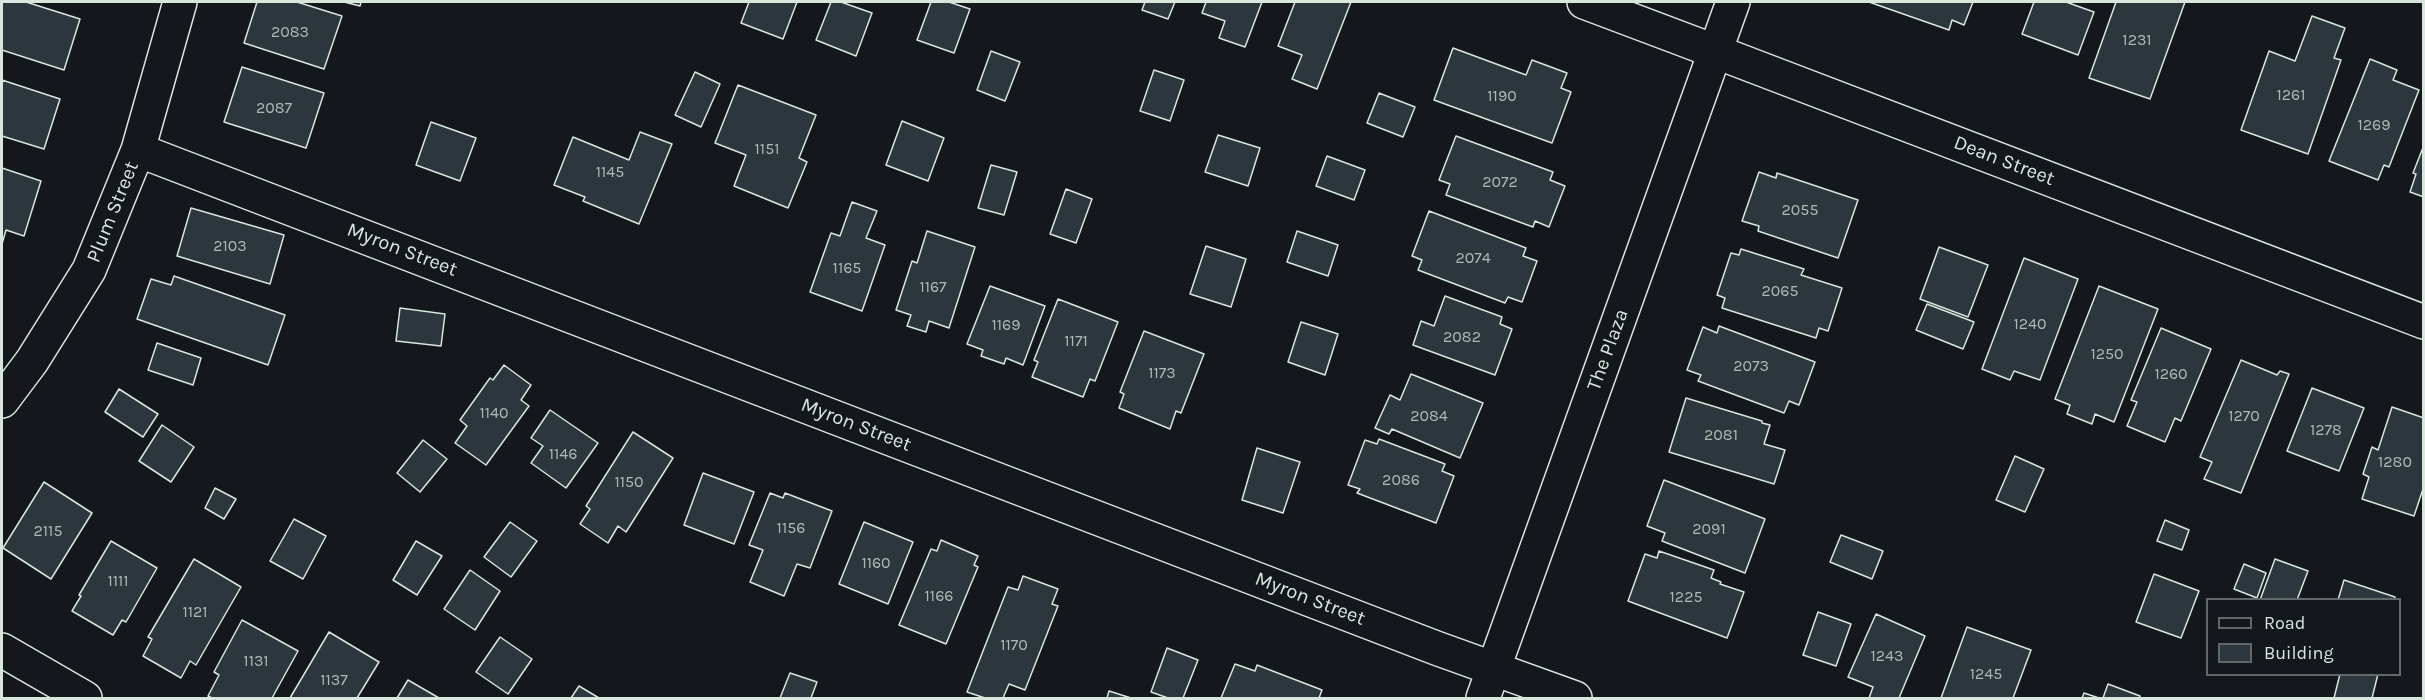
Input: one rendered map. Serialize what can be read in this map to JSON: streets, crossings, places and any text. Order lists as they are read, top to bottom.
{
  "streets": {
    "street": [
      "Dean Street",
      "Plum Street",
      "Myron Street",
      "The Plaza"
    ]
  },
  "crossings": [
    ["Dean Street", "The Plaza"],
    ["Plum Street", "Myron Street"],
    ["Myron Street", "The Plaza"]
  ],
  "house_numbers": [
    "2083",
    "1231",
    "1261",
    "1190",
    "2087",
    "1269",
    "1151",
    "1145",
    "2072",
    "2055",
    "2103",
    "2074",
    "1165",
    "1167",
    "2065",
    "1240",
    "1169",
    "2082",
    "1171",
    "1250",
    "2073",
    "1173",
    "1260",
    "1140",
    "2084",
    "1270",
    "1278",
    "2081",
    "1146",
    "1280",
    "2086",
    "1150",
    "1156",
    "2091",
    "2115",
    "1160",
    "1111",
    "1166",
    "1225",
    "1121",
    "1170",
    "1243",
    "1131",
    "1245",
    "1137"
  ],
  "legend": ["Road", "Building"]
}
